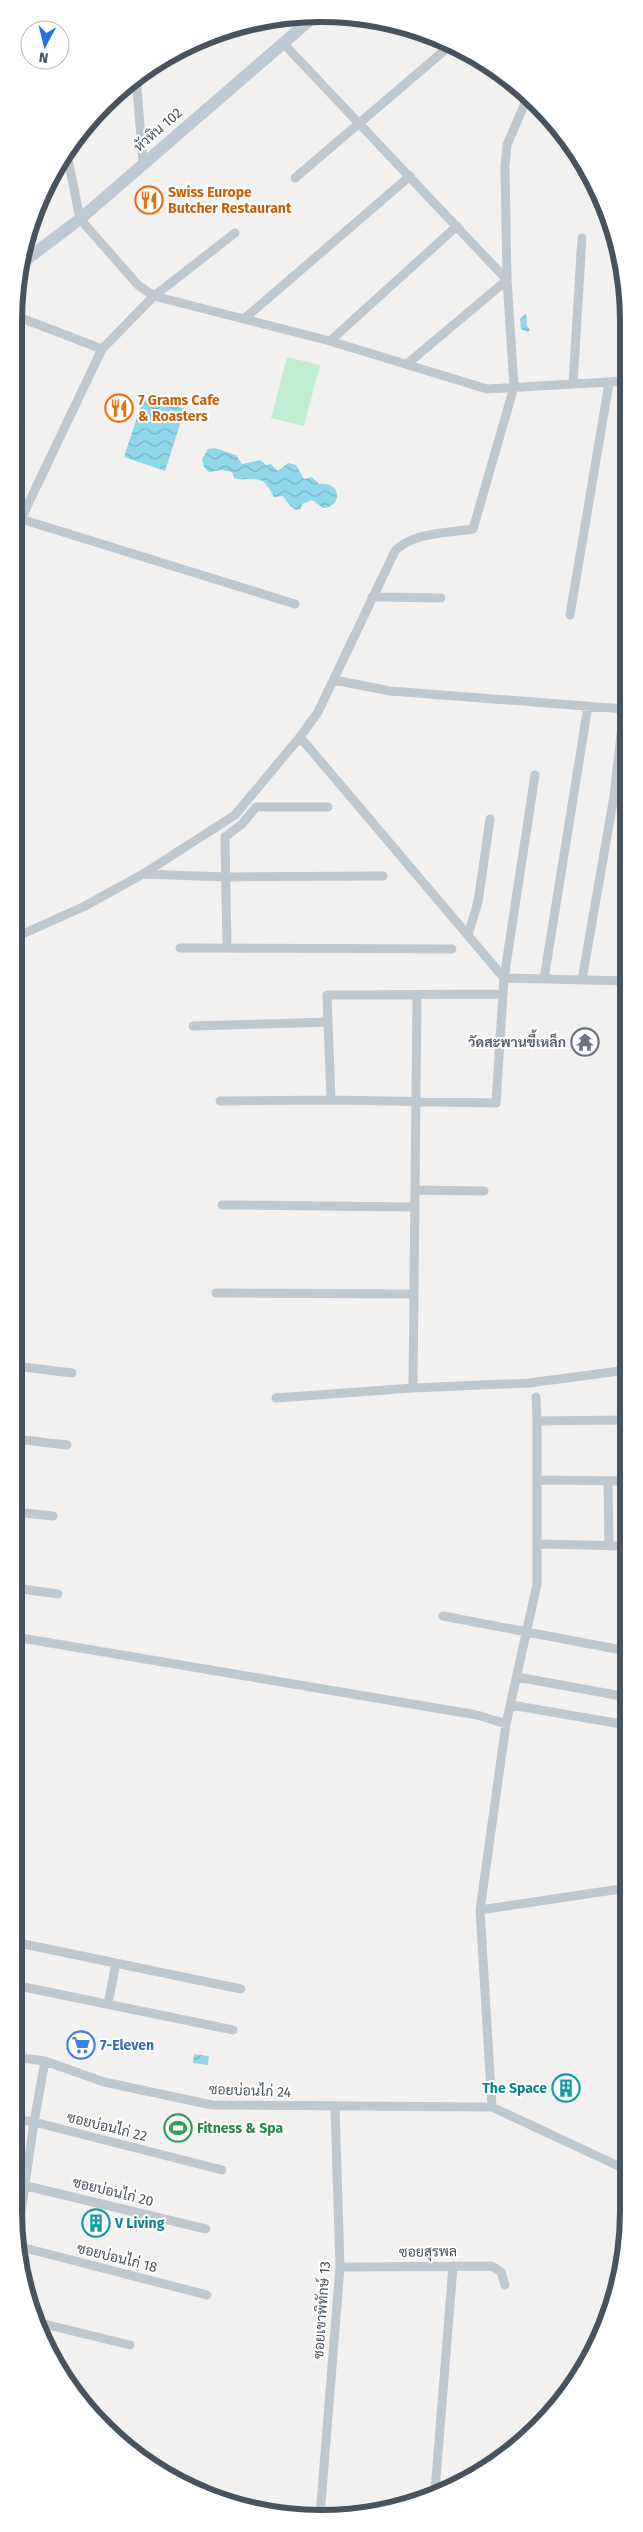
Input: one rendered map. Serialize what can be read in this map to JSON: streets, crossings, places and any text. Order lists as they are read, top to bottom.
{
  "streets": {
    "street": [
      "หัวหิน 102",
      "ซอยบ่อนไก่ 24",
      "ซอยบ่อนไก่ 22",
      "ซอยบ่อนไก่ 20",
      "ซอยสุรพล",
      "ซอยบ่อนไก่ 18",
      "ซอยเขาพิทักษ์ 13"
    ]
  },
  "crossings": [
    ["ซอยบ่อนไก่ 24", "ซอยเขาพิทักษ์ 13"],
    ["ซอยสุรพล", "ซอยเขาพิทักษ์ 13"]
  ],
  "places": {
    "restaurant": ["Swiss Europe Butcher Restaurant", "7 Grams Cafe & Roasters"],
    "temple": ["วัดสะพานขี้เหล็ก"],
    "supermarket": ["7-Eleven"],
    "building": ["The Space", "V Living"],
    "sports": ["Fitness & Spa"]
  },
  "north": "bottom"
}
